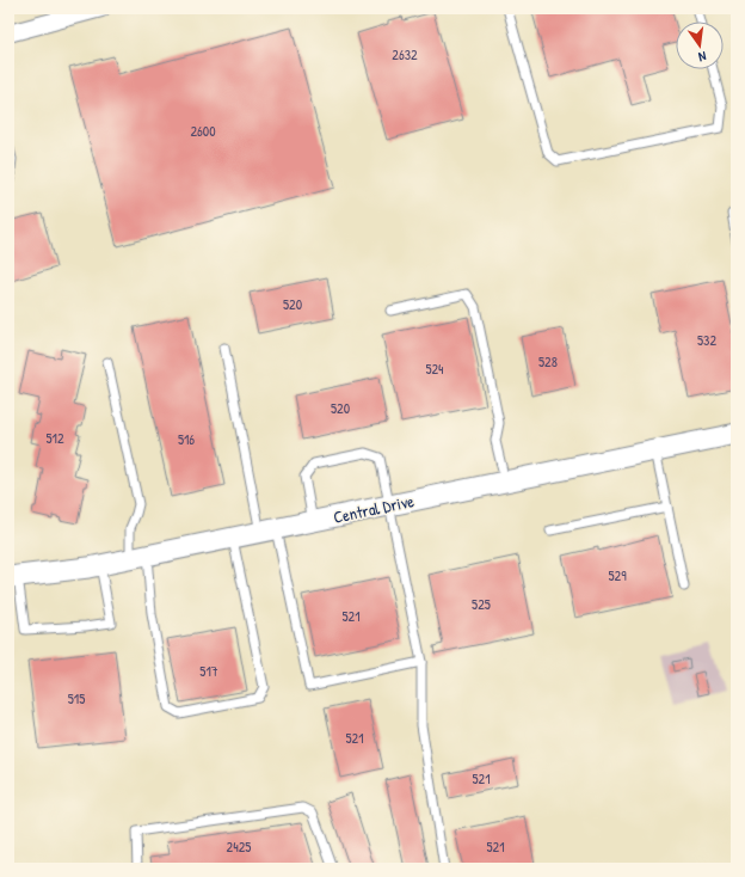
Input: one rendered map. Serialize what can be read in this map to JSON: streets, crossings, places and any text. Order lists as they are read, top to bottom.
{
  "streets": {
    "street": ["Central Drive"]
  },
  "house_numbers": [
    "2632",
    "2600",
    "520",
    "532",
    "528",
    "524",
    "520",
    "512",
    "516",
    "529",
    "525",
    "521",
    "517",
    "515",
    "521",
    "521",
    "2425",
    "521"
  ],
  "north": "bottom"
}
